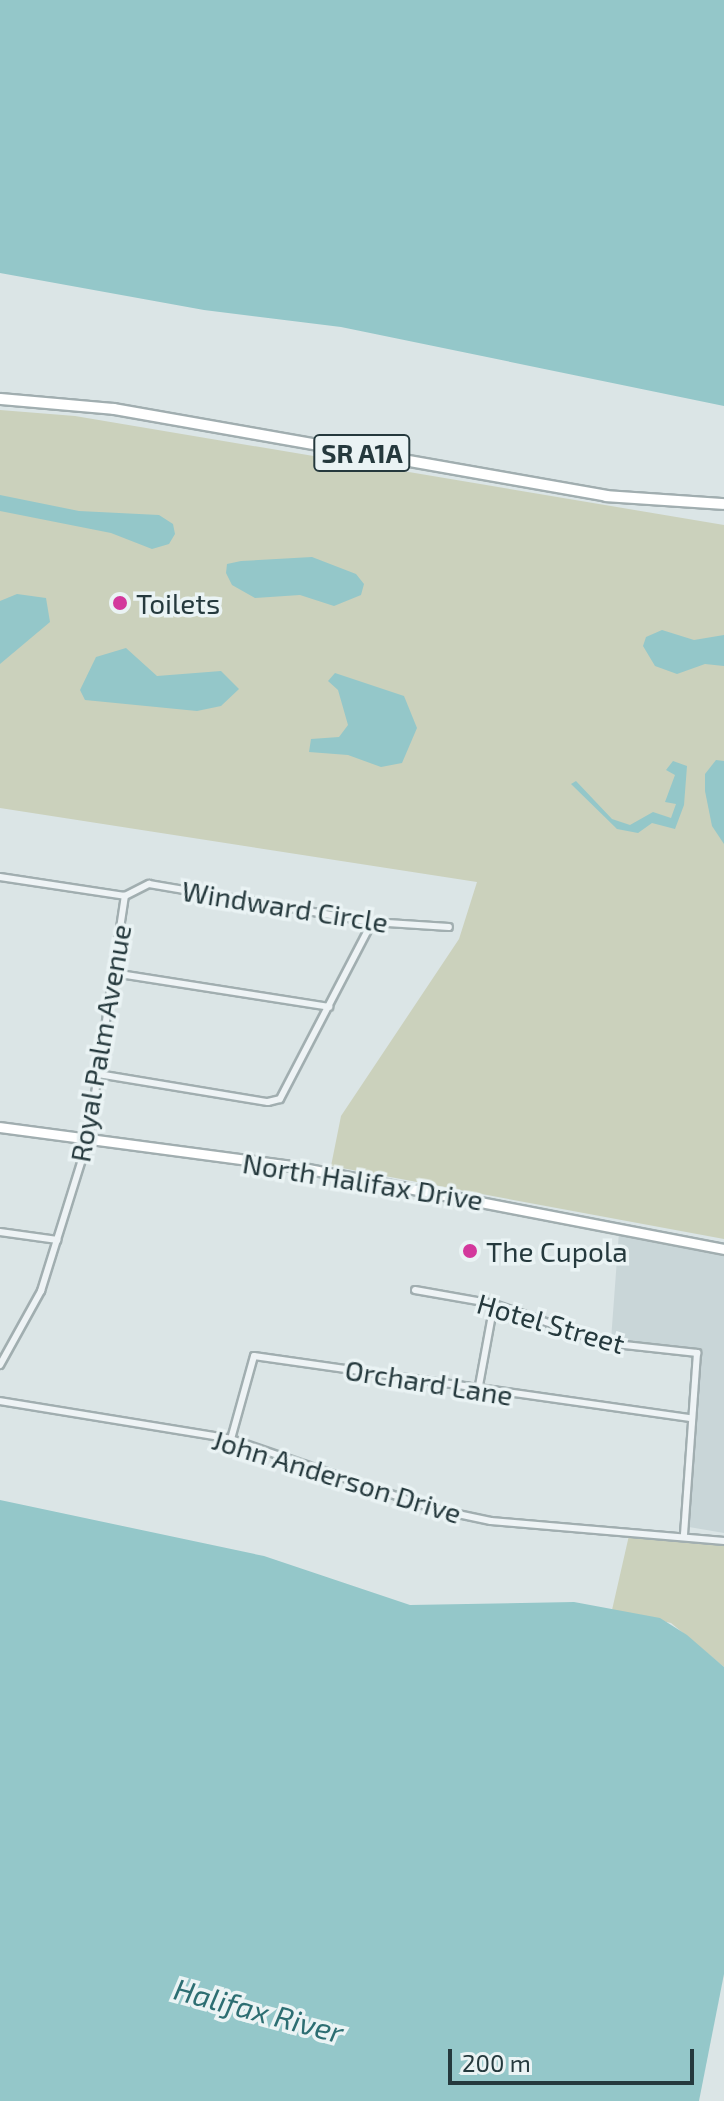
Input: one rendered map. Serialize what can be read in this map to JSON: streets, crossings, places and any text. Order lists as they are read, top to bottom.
{
  "streets": {
    "main road": ["SR A1A"],
    "street": [
      "Windward Circle",
      "Royal Palm Avenue",
      "North Halifax Drive",
      "Hotel Street",
      "Orchard Lane",
      "John Anderson Drive"
    ]
  },
  "crossings": [
    ["Windward Circle", "Royal Palm Avenue"],
    ["Royal Palm Avenue", "North Halifax Drive"],
    ["Hotel Street", "Orchard Lane"],
    ["Hotel Street", "John Anderson Drive"],
    ["Orchard Lane", "John Anderson Drive"]
  ],
  "water": ["Halifax River"],
  "places": ["Toilets", "The Cupola"],
  "scale_bar": "200 m"
}
